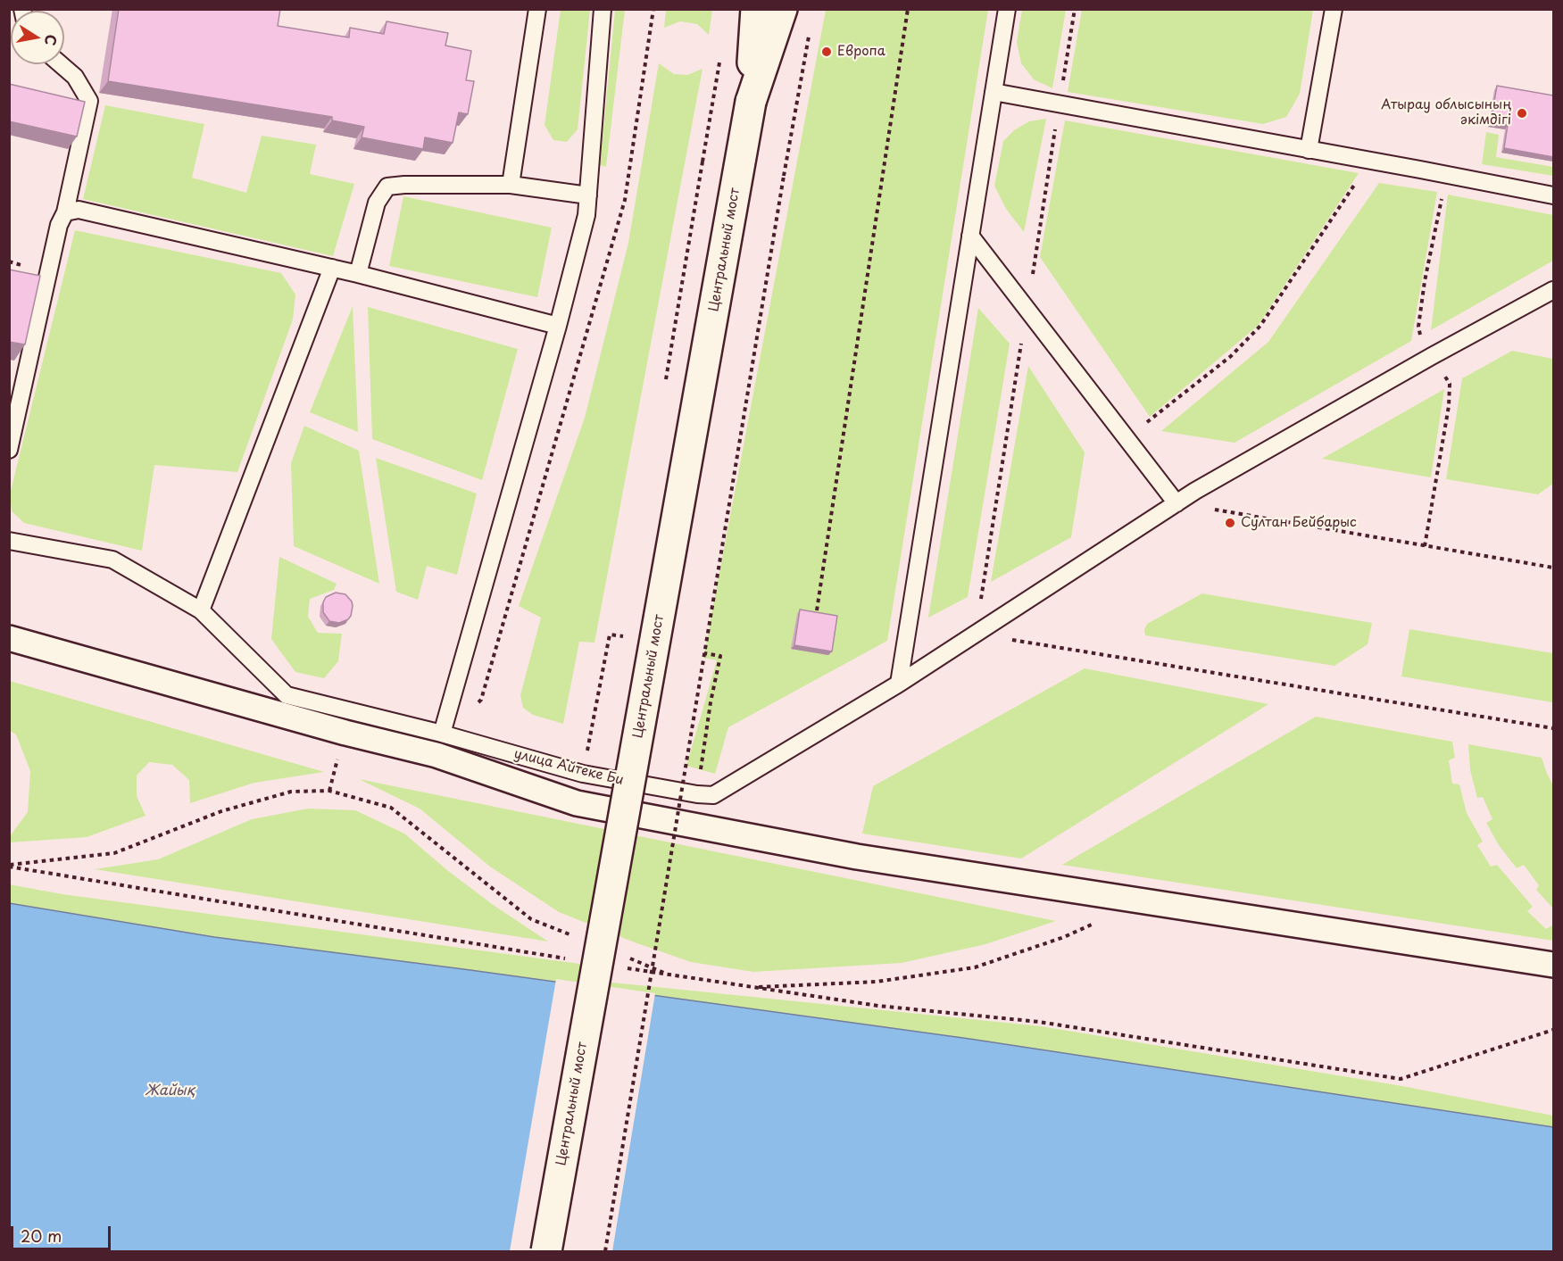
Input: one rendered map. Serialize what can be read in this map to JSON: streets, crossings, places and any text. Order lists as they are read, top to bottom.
{
  "streets": {
    "main road": ["Центральный мост"],
    "lane": ["улица Айтеке Би"]
  },
  "water": ["Жайық"],
  "places": ["Европа", "Атырау облысының әкімдігі", "Султан Бейбарыс"],
  "scale_bar": "20 m",
  "north": "right"
}
